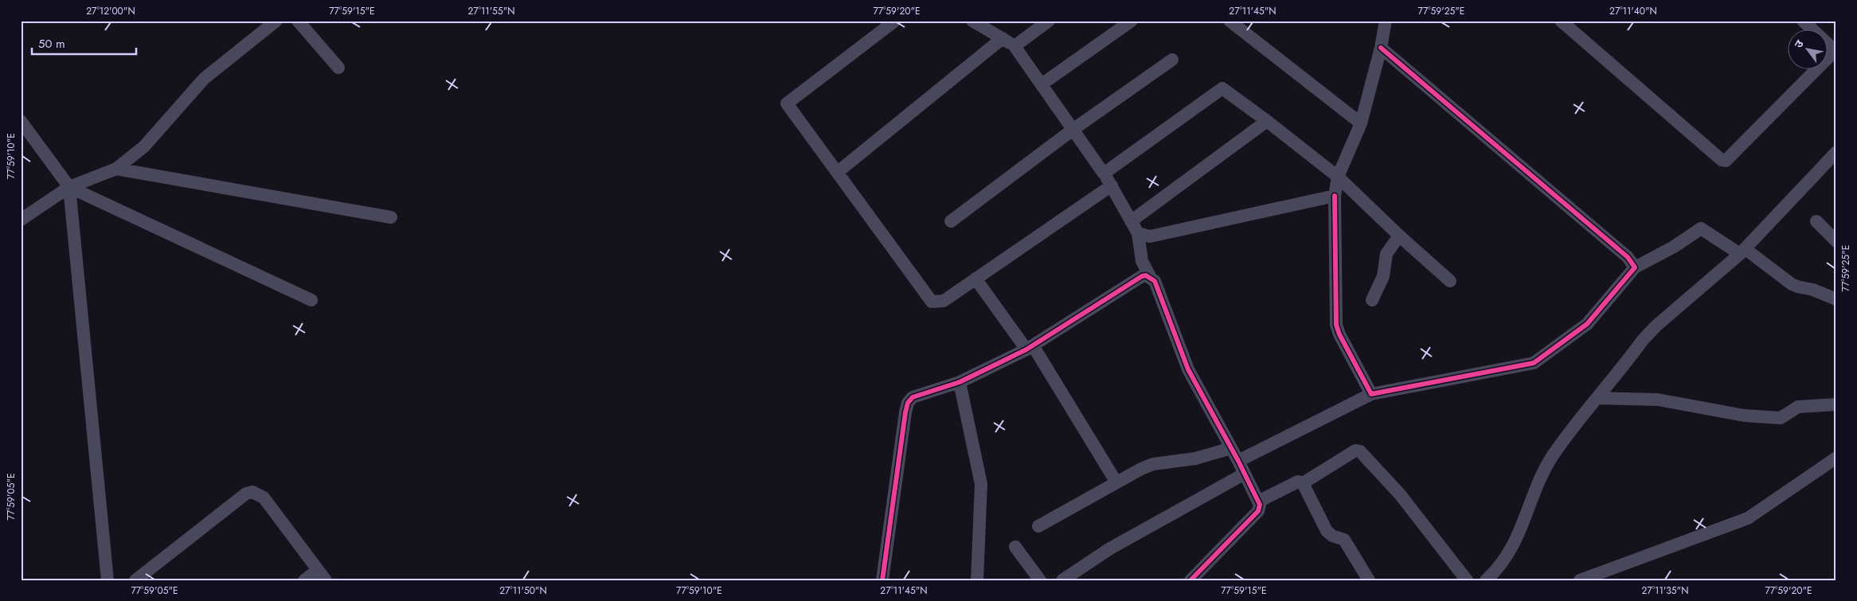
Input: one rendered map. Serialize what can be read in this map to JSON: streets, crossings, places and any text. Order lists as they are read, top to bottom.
{
  "scale_bar": "50 m",
  "north": "top left",
  "coordinates": [
    "27°12'00\"N",
    "77°59'15\"E",
    "27°11'55\"N",
    "77°59'20\"E",
    "27°11'45\"N",
    "77°59'25\"E",
    "27°11'40\"N",
    "77°59'10\"E",
    "77°59'05\"E",
    "27°11'50\"N",
    "27°11'35\"N"
  ]
}
